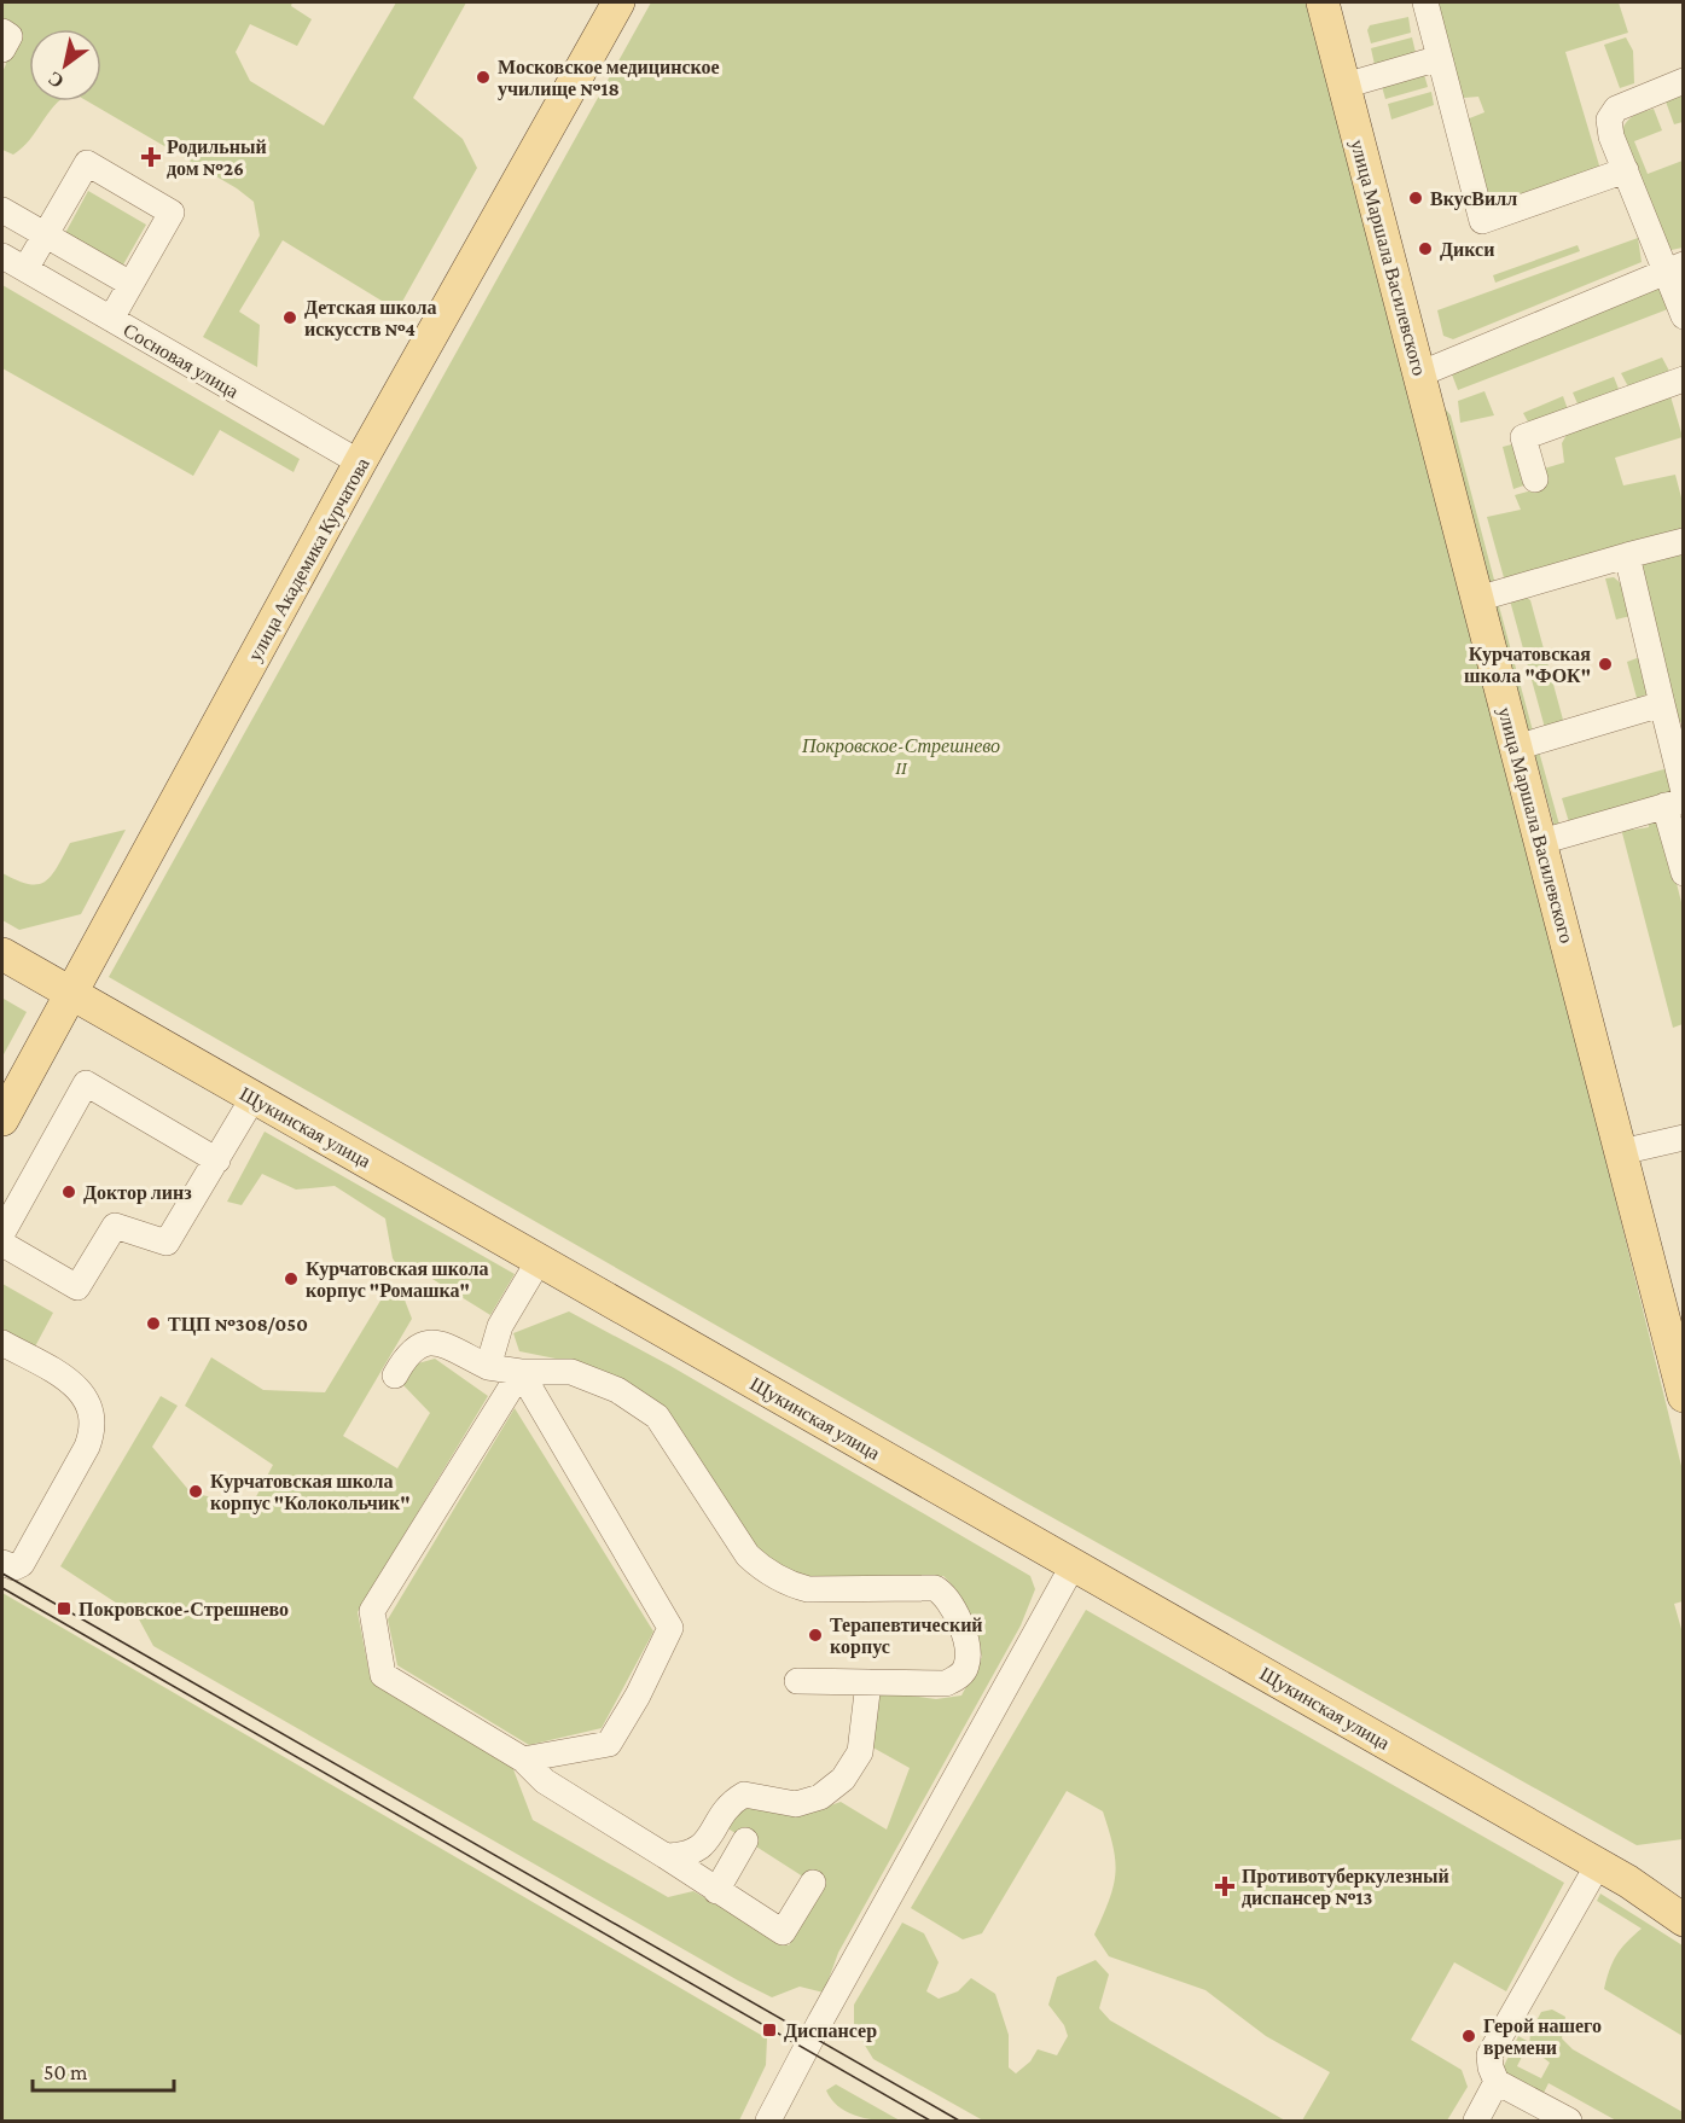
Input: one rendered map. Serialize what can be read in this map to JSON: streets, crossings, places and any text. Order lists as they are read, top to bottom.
{
  "streets": {
    "main road": ["улица Маршала Василевского", "улица Академика Курчатова", "Щукинская улица"],
    "street": ["Сосновая улица"]
  },
  "crossings": [
    ["Сосновая улица", "улица Академика Курчатова"],
    ["улица Академика Курчатова", "Щукинская улица"]
  ],
  "parks": ["Покровское-Стрешнево II"],
  "places": {
    "other": [
      "Московское медицинское училище №18",
      "ВкусВилл",
      "Дикси",
      "Детская школа искусств №4",
      "Курчатовская школа \"ФОК\"",
      "Доктор линз",
      "Курчатовская школа корпус \"Ромашка\"",
      "ТЦП №308/050",
      "Курчатовская школа корпус \"Колокольчик\"",
      "Терапевтический корпус",
      "Герой нашего времени"
    ],
    "health": ["Родильный дом №26", "Противотуберкулезный диспансер №13"],
    "transit": ["Покровское-Стрешнево", "Диспансер"]
  },
  "scale_bar": "50 m",
  "north": "bottom left"
}
